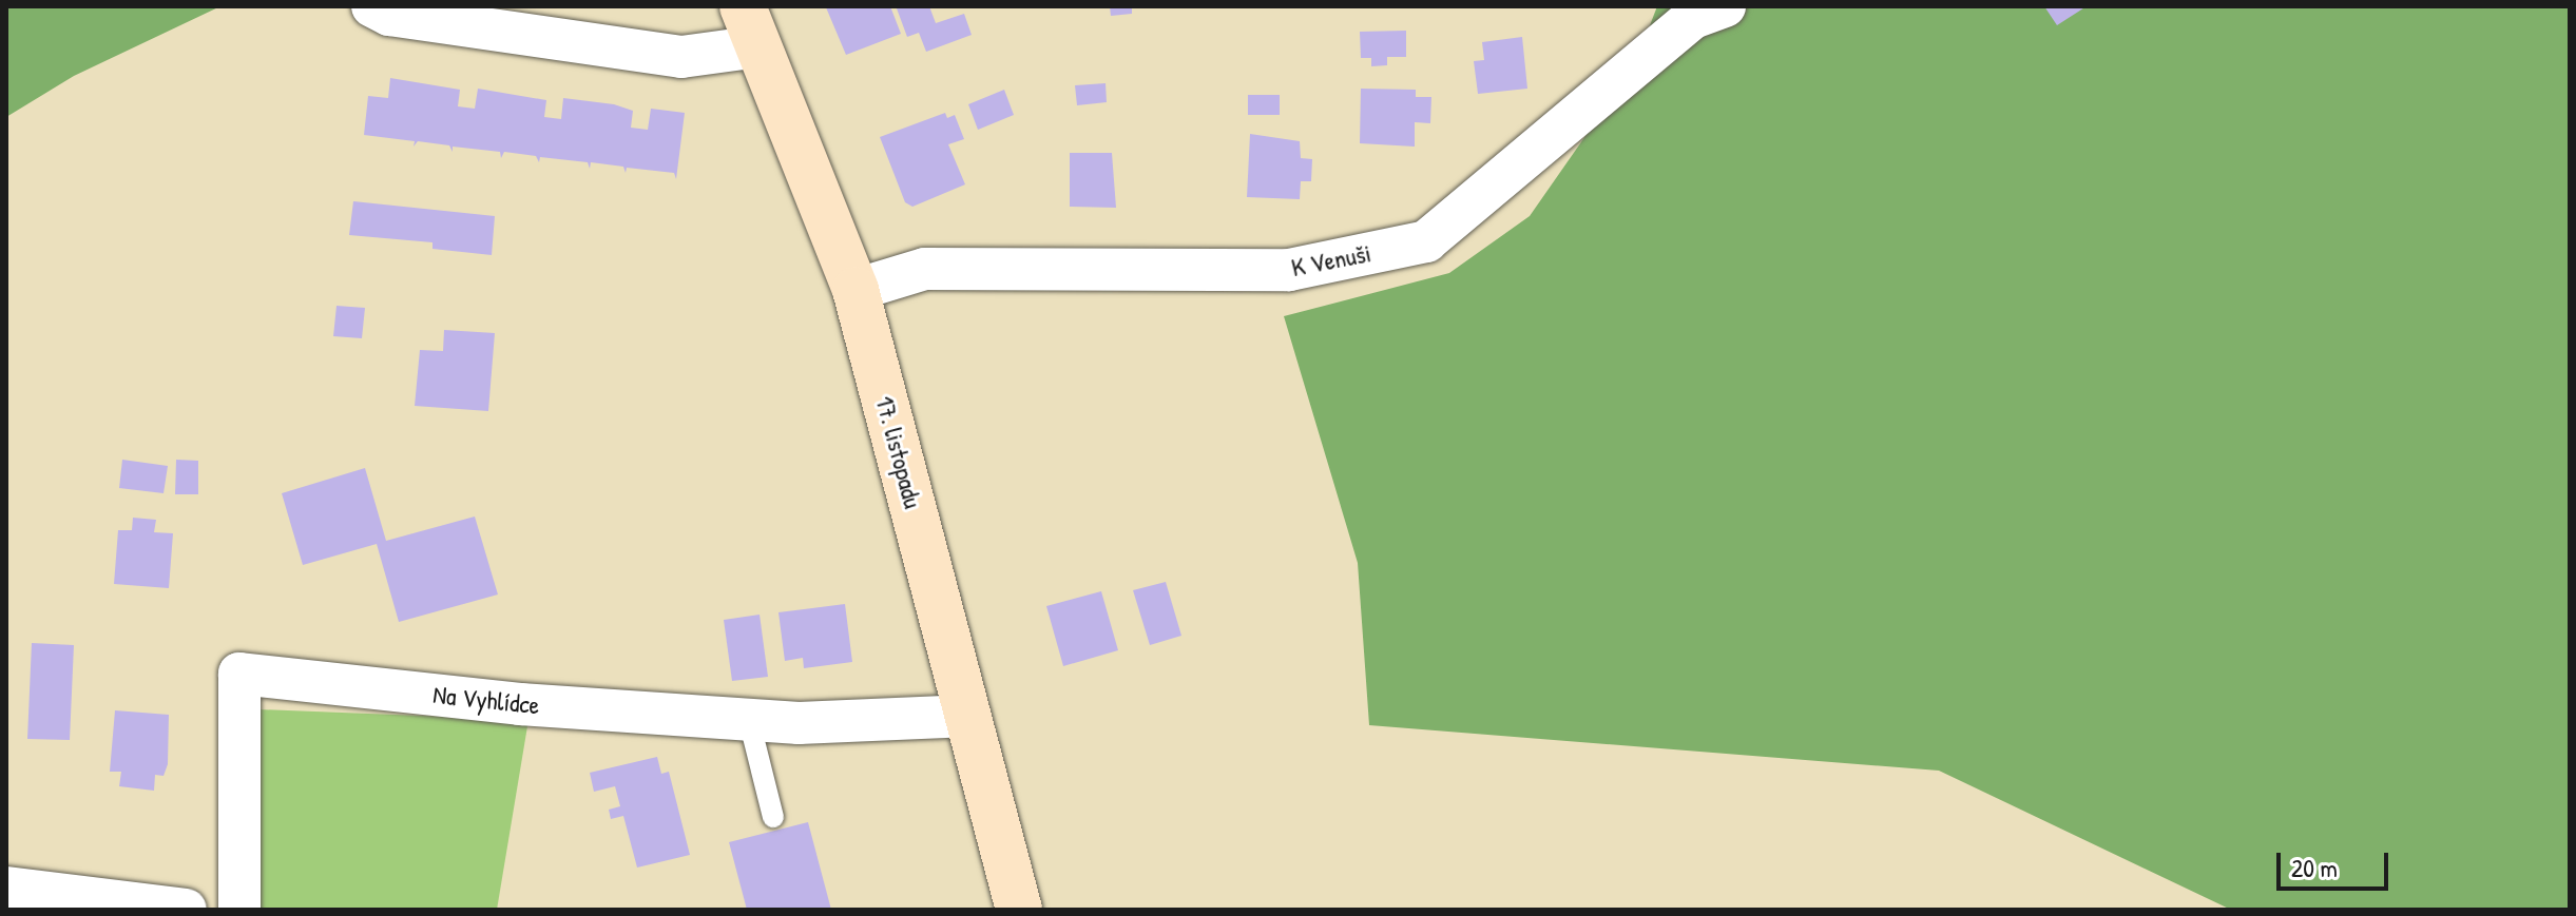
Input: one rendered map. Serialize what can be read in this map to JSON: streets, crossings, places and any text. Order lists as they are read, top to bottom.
{
  "streets": {
    "main road": ["17. listopadu"],
    "street": ["K Venuši", "Na Vyhlídce"]
  },
  "crossings": [
    ["K Venuši", "17. listopadu"],
    ["17. listopadu", "Na Vyhlídce"]
  ],
  "scale_bar": "20 m"
}
